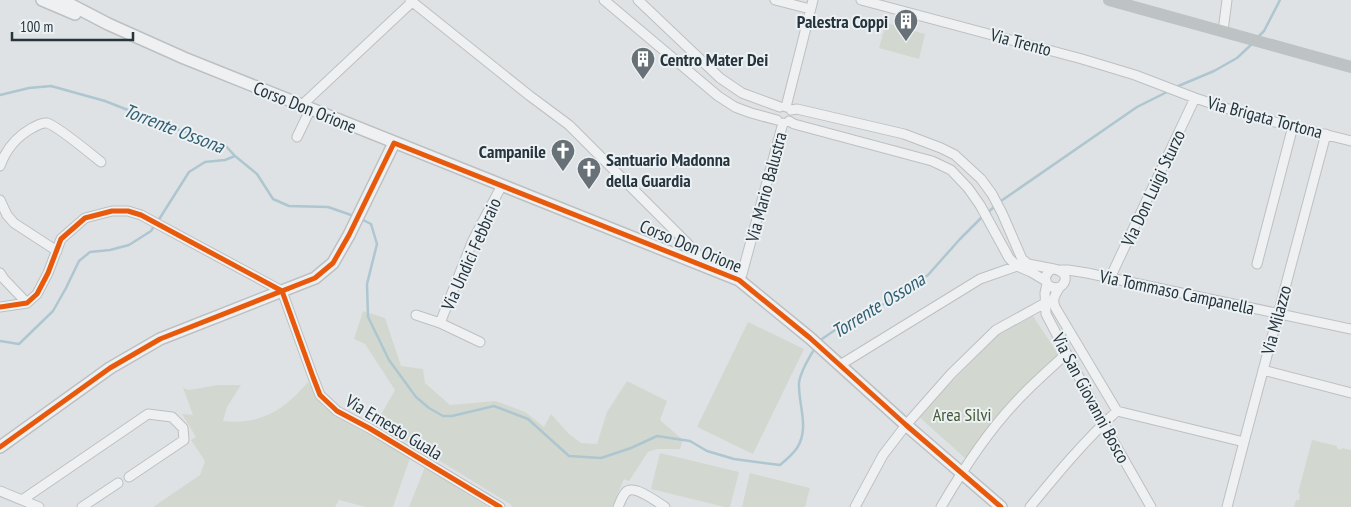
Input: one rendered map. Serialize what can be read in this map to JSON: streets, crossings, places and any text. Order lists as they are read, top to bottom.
{
  "streets": {
    "street": [
      "Via Trento",
      "Corso Don Orione",
      "Via Brigata Tortona",
      "Via Mario Balustra",
      "Via Don Luigi Sturzo",
      "Via Undici Febbraio",
      "Via Tommaso Campanella",
      "Via Milazzo",
      "Via San Giovanni Bosco",
      "Via Ernesto Guala"
    ]
  },
  "crossings": [
    ["Via Trento", "Via Brigata Tortona"],
    ["Corso Don Orione", "Via Mario Balustra"],
    ["Corso Don Orione", "Via Undici Febbraio"],
    ["Via Brigata Tortona", "Via Don Luigi Sturzo"],
    ["Via Brigata Tortona", "Via Milazzo"],
    ["Via Don Luigi Sturzo", "Via Tommaso Campanella"],
    ["Via Tommaso Campanella", "Via Milazzo"],
    ["Via Tommaso Campanella", "Via San Giovanni Bosco"]
  ],
  "water": ["Torrente Ossona"],
  "parks": ["Area Silvi"],
  "places": {
    "building": ["Palestra Coppi", "Centro Mater Dei"],
    "church": ["Campanile", "Santuario Madonna della Guardia"]
  },
  "scale_bar": "100 m"
}
